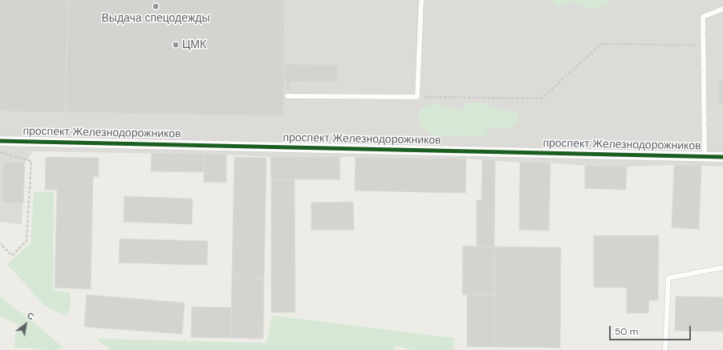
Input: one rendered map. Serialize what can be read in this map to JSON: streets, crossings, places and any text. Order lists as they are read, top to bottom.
{
  "streets": {
    "street": ["проспект Железнодорожников"]
  },
  "places": ["Выдача спецодежды", "ЦМК"],
  "scale_bar": "50 m",
  "north": "top right"
}
